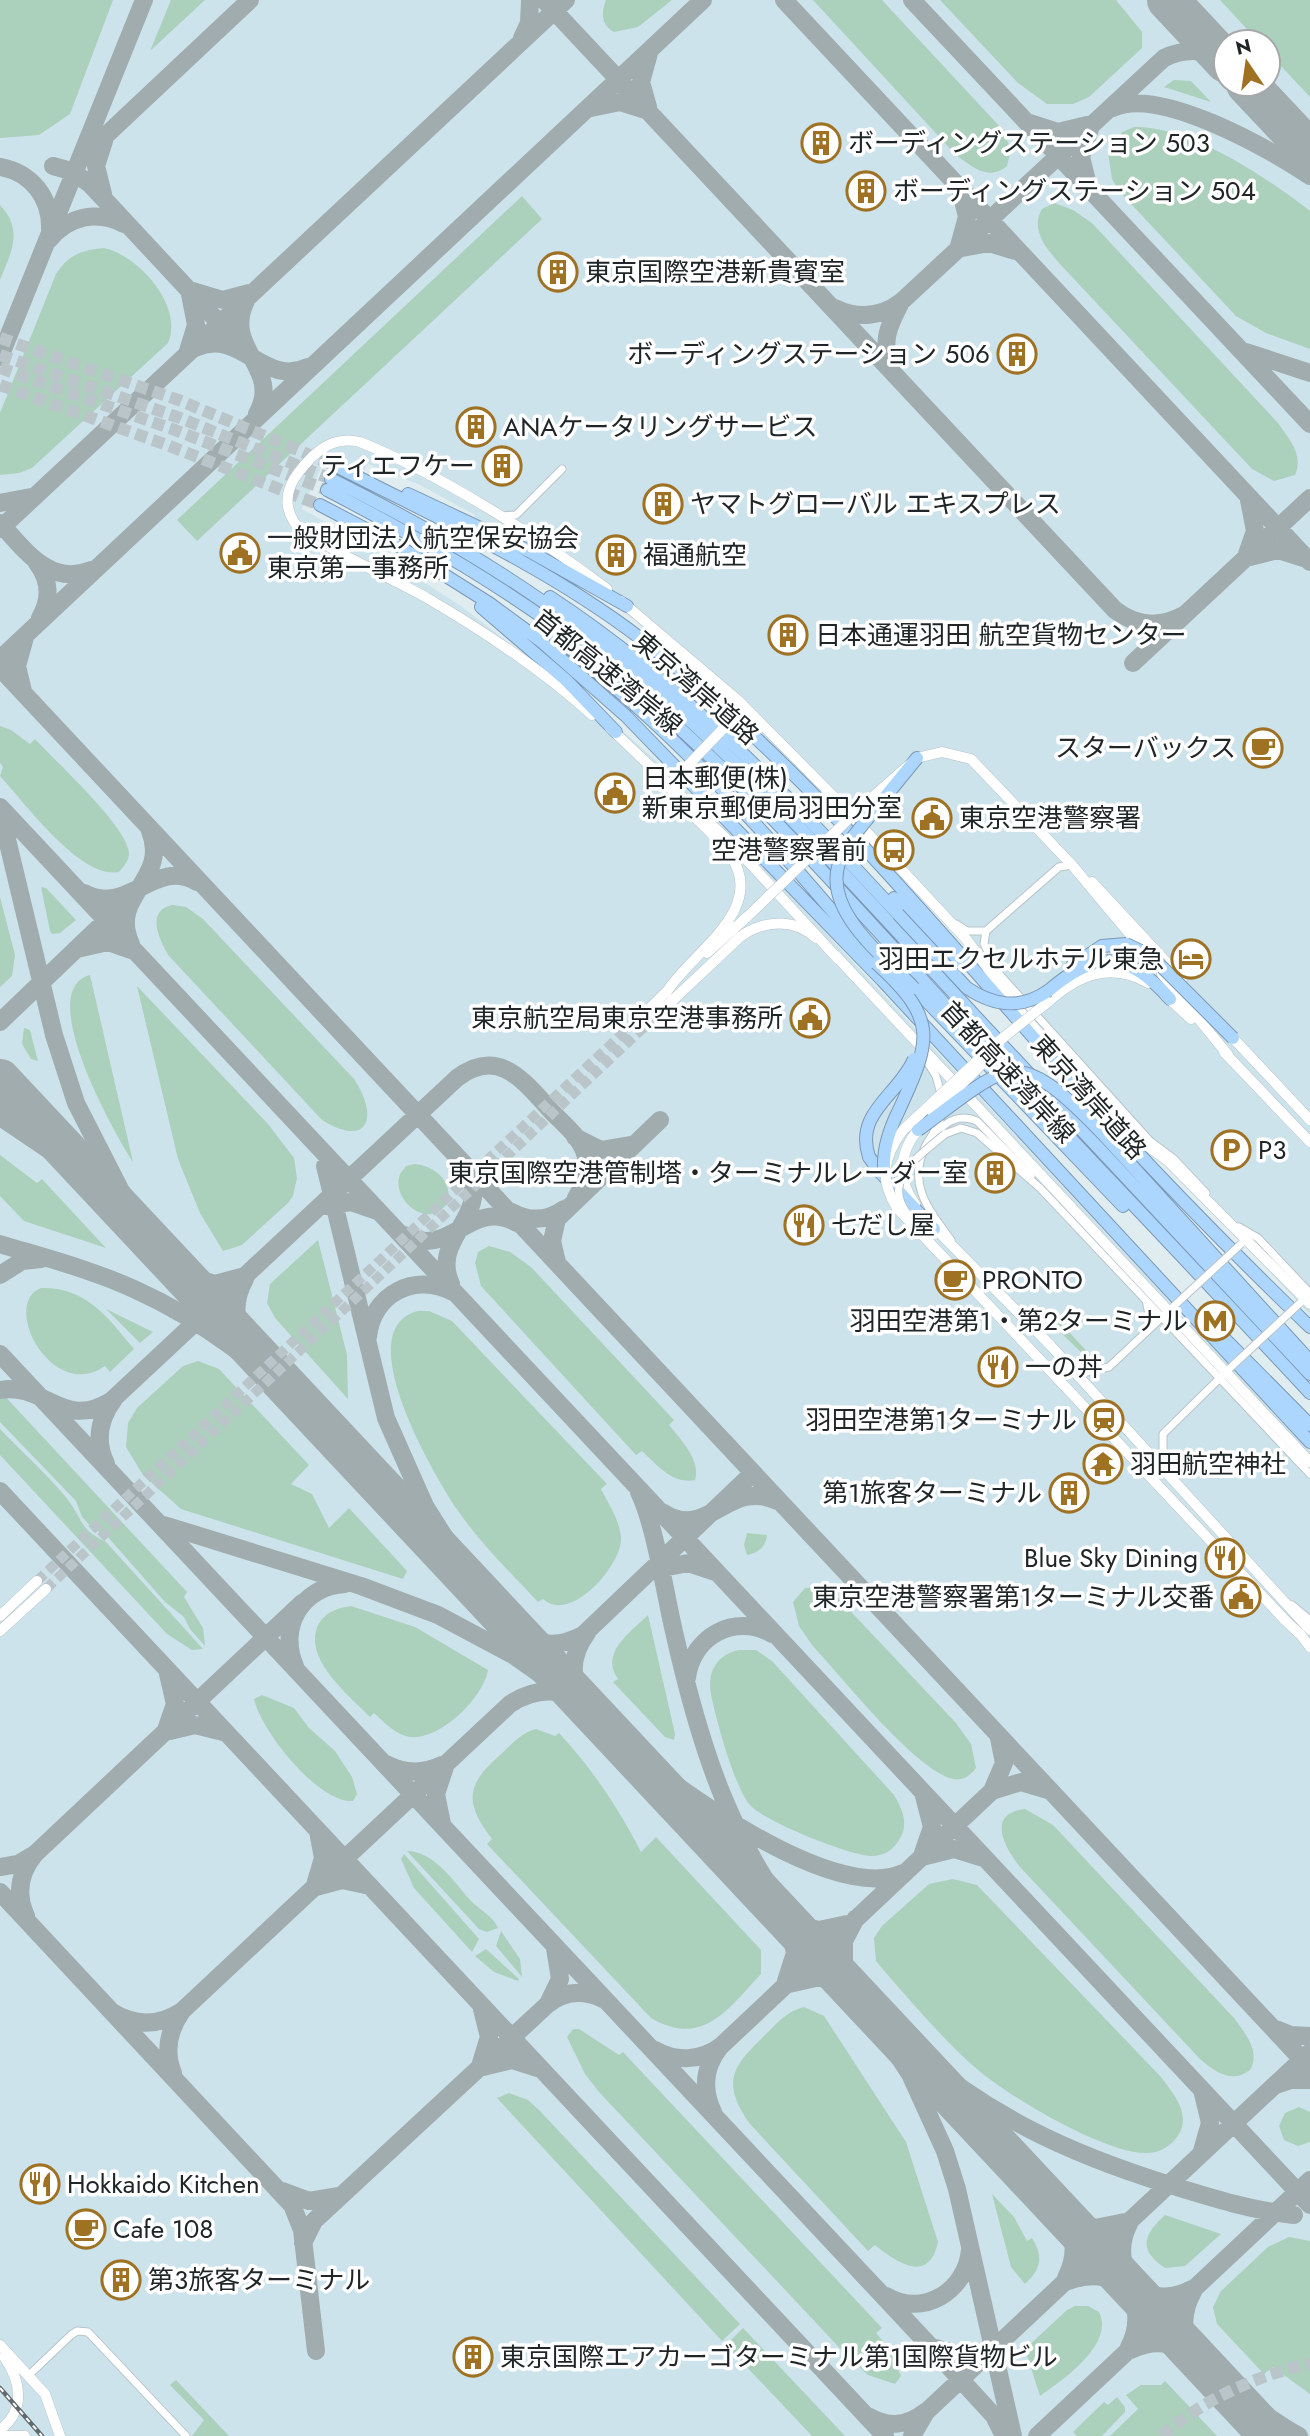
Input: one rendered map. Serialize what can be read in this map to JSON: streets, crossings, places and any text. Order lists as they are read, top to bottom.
{
  "streets": {
    "highway": ["首都高速湾岸線", "東京湾岸道路"]
  },
  "crossings": [
    ["首都高速湾岸線", "東京湾岸道路"]
  ],
  "places": {
    "building": [
      "ボーディングステーション 503",
      "ボーディングステーション 504",
      "東京国際空港新貴賓室",
      "ボーディングステーション 506",
      "ANAケータリングサービス",
      "ティエフケー",
      "ヤマトグローバル エキスプレス",
      "福通航空",
      "日本通運羽田 航空貨物センター",
      "東京国際空港管制塔・ターミナルレーダー室",
      "第1旅客ターミナル",
      "第3旅客ターミナル",
      "東京国際エアカーゴターミナル第1国際貨物ビル"
    ],
    "public building": [
      "一般財団法人航空保安協会 東京第一事務所",
      "日本郵便(株) 新東京郵便局羽田分室",
      "東京空港警察署",
      "東京航空局東京空港事務所",
      "東京空港警察署第1ターミナル交番"
    ],
    "cafe": ["スターバックス", "PRONTO", "Cafe 108"],
    "bus stop": ["空港警察署前"],
    "hotel": ["羽田エクセルホテル東急"],
    "parking": ["P3"],
    "restaurant": [
      "七だし屋",
      "一の丼",
      "Blue Sky Dining",
      "Hokkaido Kitchen"
    ],
    "metro station": ["羽田空港第1・第2ターミナル"],
    "station": ["羽田空港第1ターミナル"],
    "temple": ["羽田航空神社"]
  },
  "north": "top"
}
